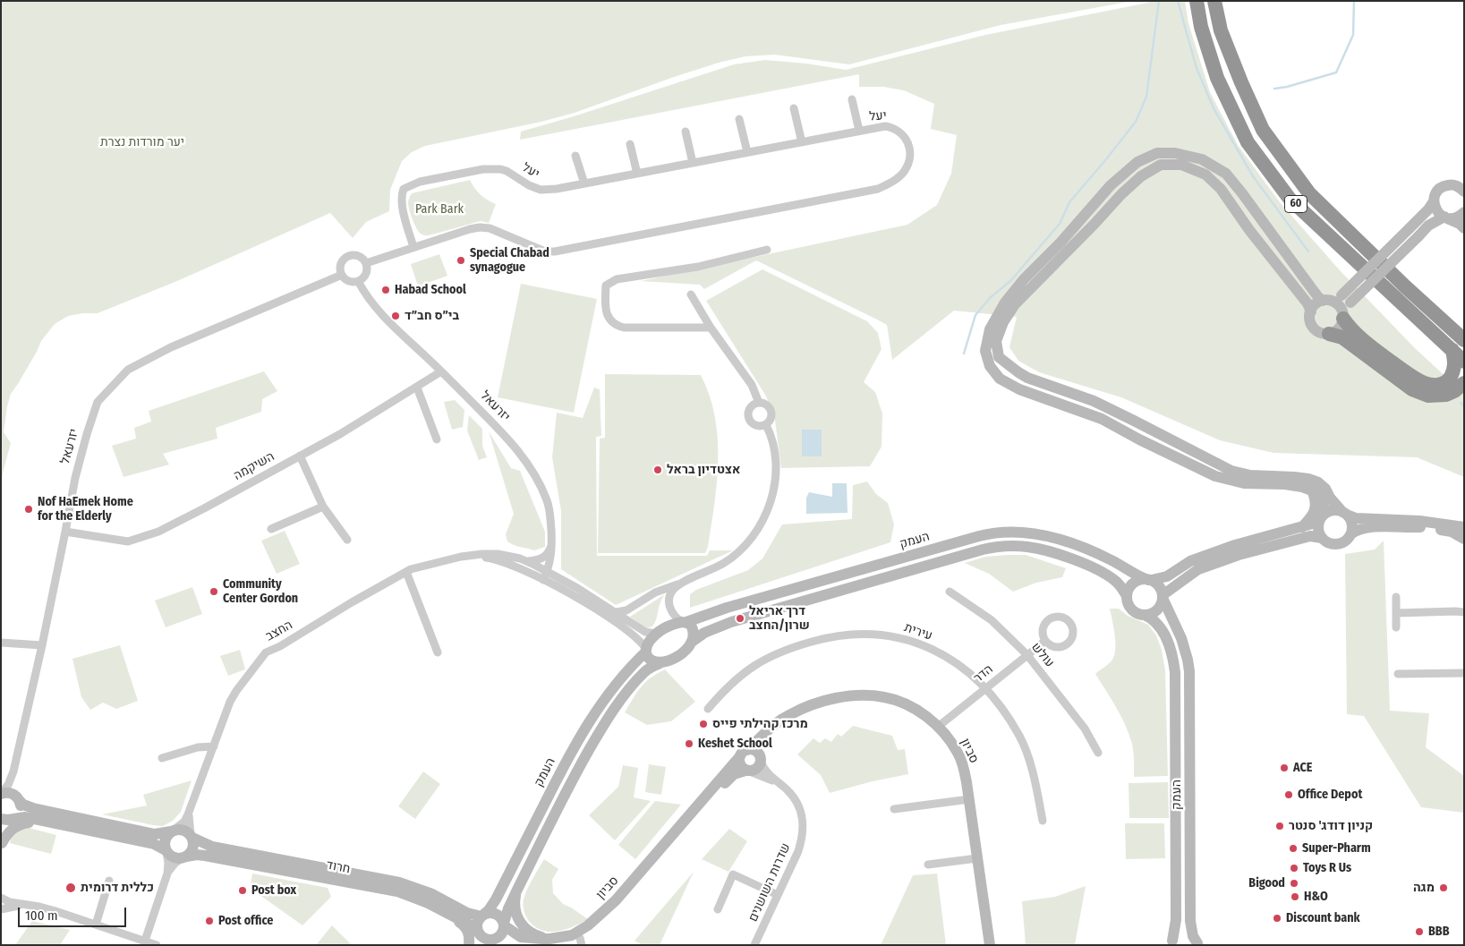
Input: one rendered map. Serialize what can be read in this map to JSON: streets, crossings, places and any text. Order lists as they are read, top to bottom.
{
  "streets": {
    "highway": ["60"],
    "street": [
      "יעל",
      "יזרעאל",
      "השיקמה",
      "העמק",
      "החצב",
      "עירית",
      "עולש",
      "הדר",
      "סביון",
      "חרוד",
      "שדרות השושנים"
    ]
  },
  "crossings": [
    ["יזרעאל", "השיקמה"],
    ["יזרעאל", "החצב"],
    ["העמק", "החצב"],
    ["העמק", "סביון"],
    ["העמק", "חרוד"],
    ["החצב", "חרוד"],
    ["עירית", "הדר"],
    ["עולש", "הדר"],
    ["הדר", "סביון"],
    ["סביון", "חרוד"],
    ["סביון", "שדרות השושנים"]
  ],
  "parks": ["יער מורדות נצרת", "Park Bark"],
  "places": [
    "Special Chabad synagogue",
    "Habad School",
    "בי״ס חב״ד",
    "אצטדיון בראל",
    "Nof HaEmek Home for the Elderly",
    "Community Center Gordon",
    "דרך אריאל שרון/החצב",
    "מרכז קהילתי פייס",
    "Keshet School",
    "ACE",
    "Office Depot",
    "קניון דודג' סנטר",
    "Super-Pharm",
    "Toys R Us",
    "Bigood",
    "כללית דרומית",
    "מגה",
    "Post box",
    "H&O",
    "Discount bank",
    "Post office",
    "BBB"
  ],
  "scale_bar": "100 m"
}
